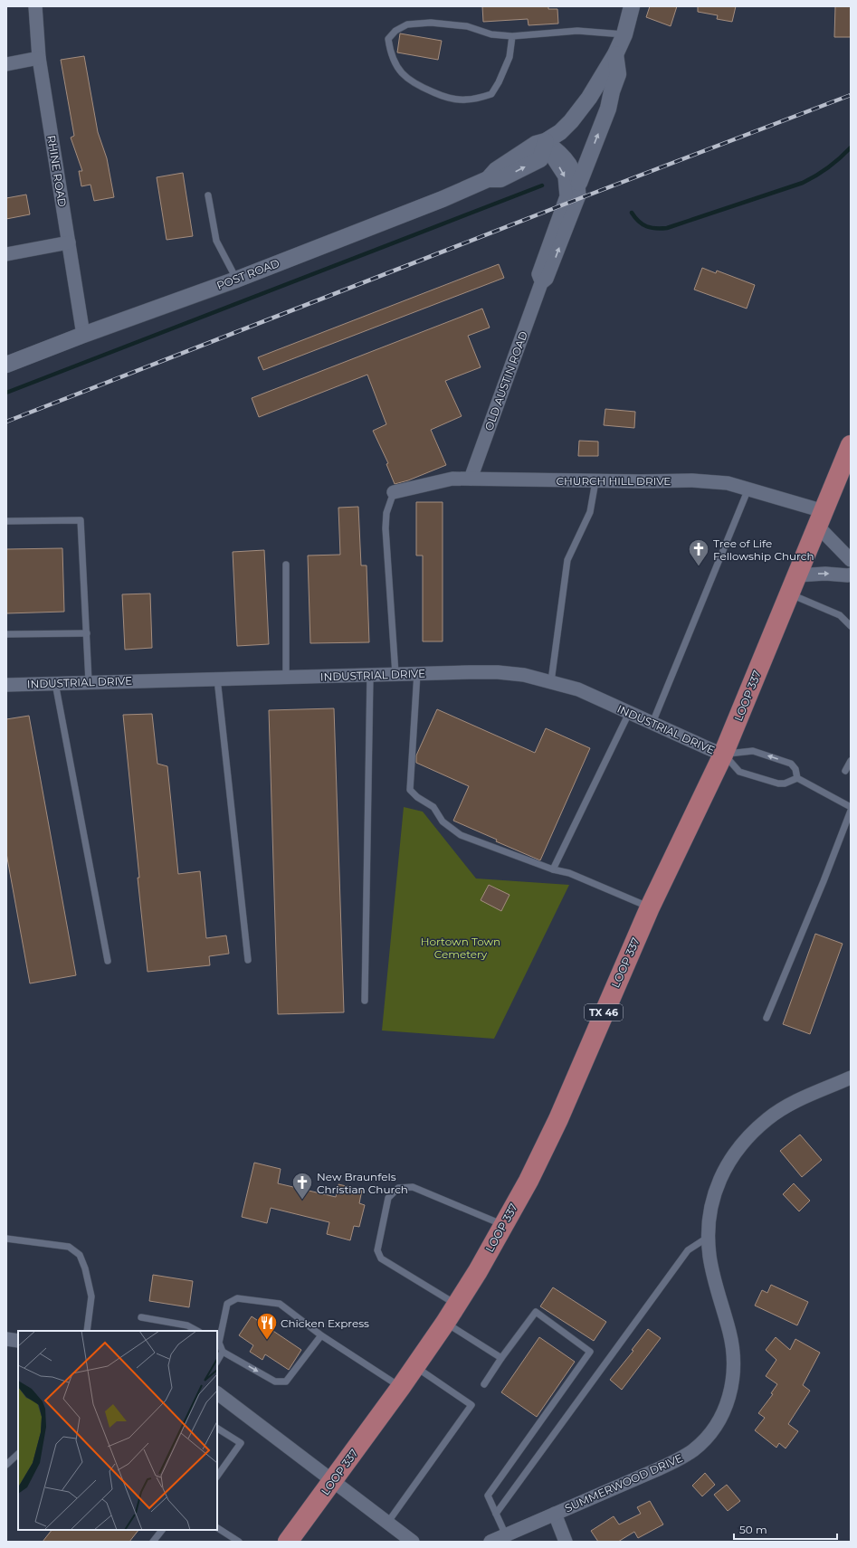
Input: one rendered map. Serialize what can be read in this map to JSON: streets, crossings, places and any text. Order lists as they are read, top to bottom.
{
  "streets": {
    "main road": ["LOOP 337", "TX 46"],
    "street": [
      "RHINE ROAD",
      "POST ROAD",
      "OLD AUSTIN ROAD",
      "CHURCH HILL DRIVE",
      "INDUSTRIAL DRIVE",
      "SUMMERWOOD DRIVE"
    ]
  },
  "crossings": [
    ["RHINE ROAD", "POST ROAD"],
    ["POST ROAD", "OLD AUSTIN ROAD"],
    ["OLD AUSTIN ROAD", "CHURCH HILL DRIVE"],
    ["INDUSTRIAL DRIVE", "LOOP 337"]
  ],
  "parks": ["Hortown Town Cemetery"],
  "places": {
    "church": ["Tree of Life Fellowship Church", "New Braunfels Christian Church"],
    "restaurant": ["Chicken Express"]
  },
  "scale_bar": "50 m"
}
